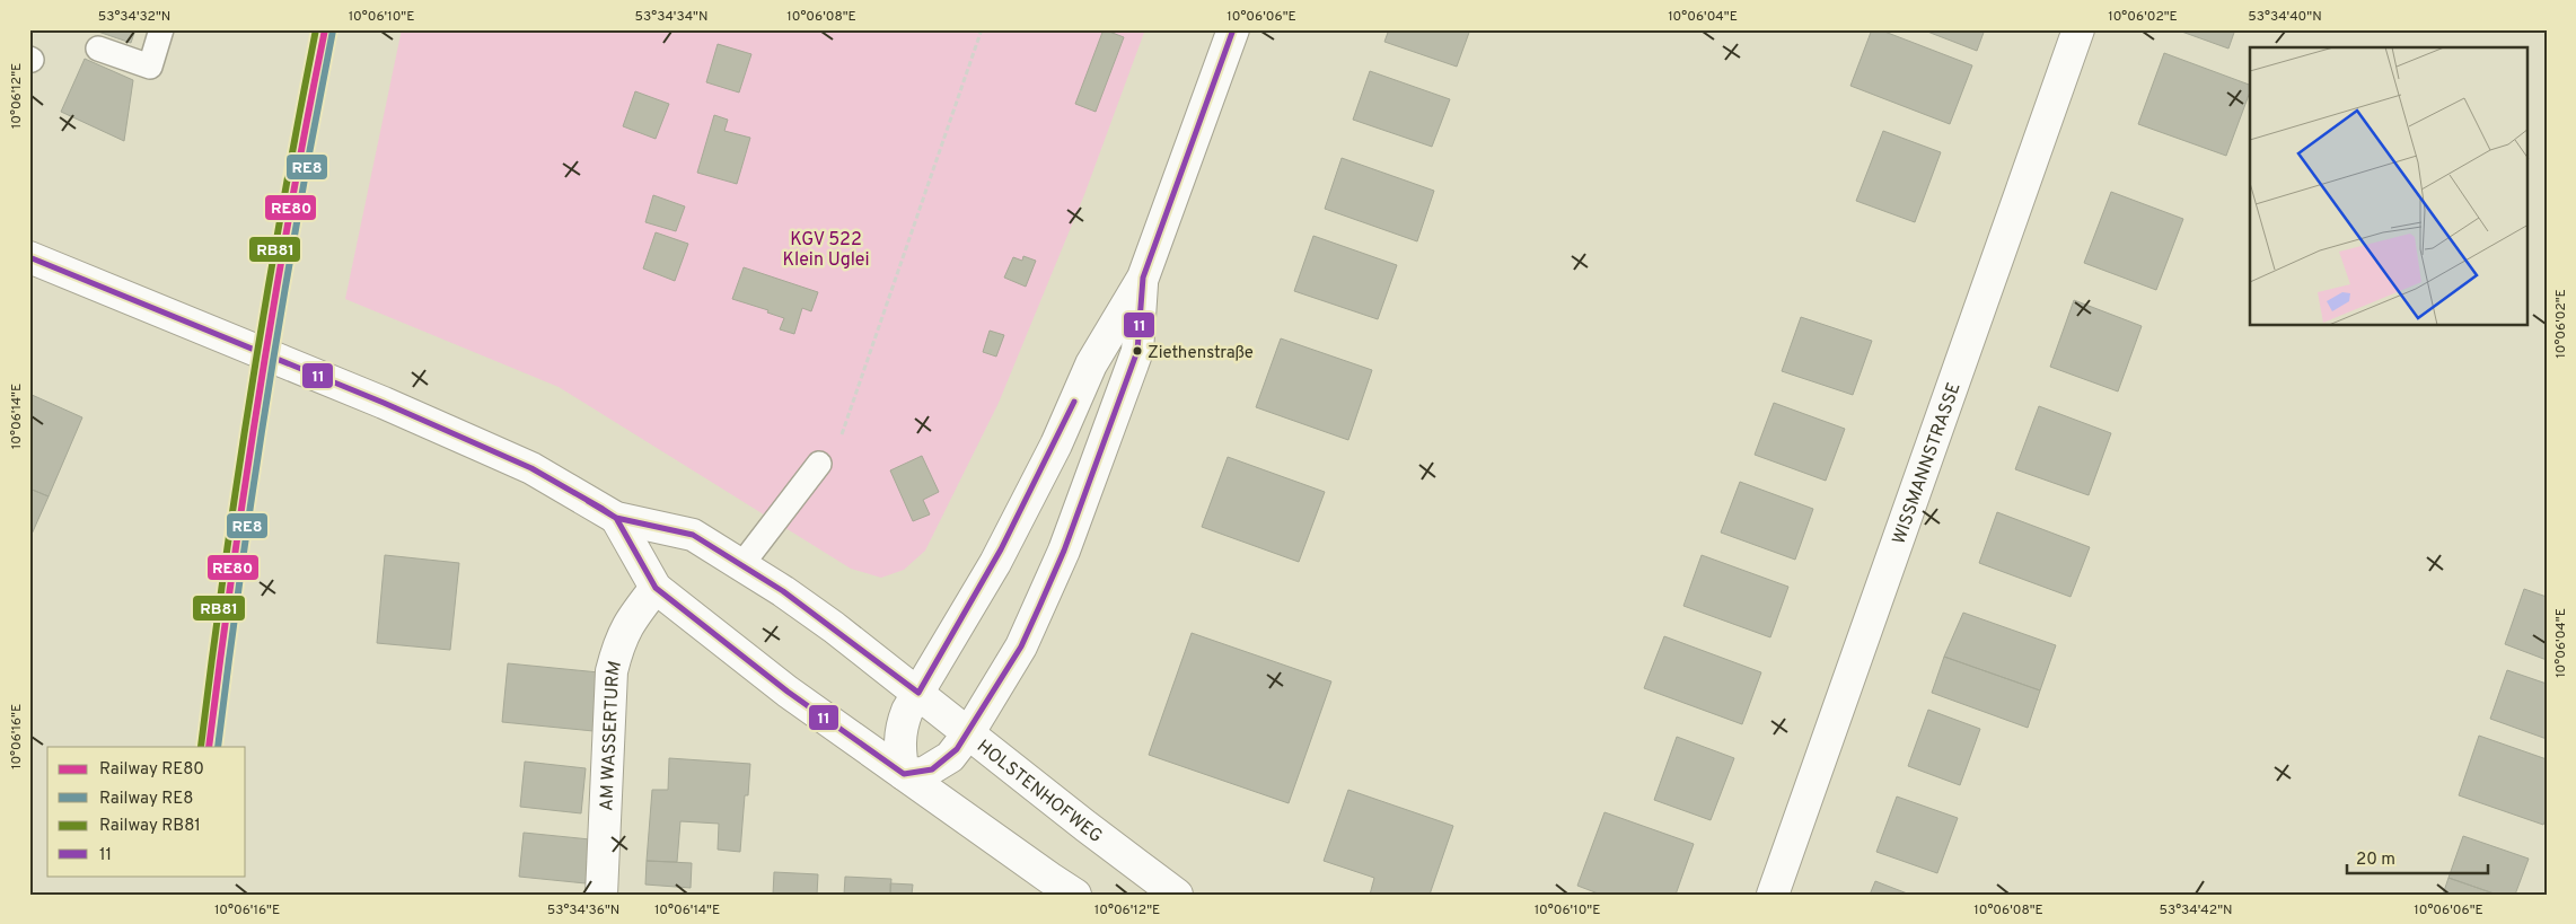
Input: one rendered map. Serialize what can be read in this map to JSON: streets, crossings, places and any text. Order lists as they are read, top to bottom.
{
  "streets": {
    "street": ["WISSMANNSTRASSE", "AM WASSERTURM", "HOLSTENHOFWEG"]
  },
  "parks": ["KGV 522 Klein Uglei"],
  "places": ["Ziethenstraße"],
  "lines": [
    "rail line RE80",
    "rail line RB81",
    "transit line 11",
    "rail line RE8"
  ],
  "legend": [
    "Railway RE80",
    "Railway RE8",
    "Railway RB81",
    "11"
  ],
  "scale_bar": "20 m",
  "coordinates": [
    "53°34'32\"N",
    "10°06'10\"E",
    "53°34'34\"N",
    "10°06'08\"E",
    "10°06'06\"E",
    "10°06'04\"E",
    "10°06'02\"E",
    "53°34'40\"N",
    "10°06'12\"E",
    "10°06'14\"E",
    "10°06'16\"E",
    "53°34'36\"N",
    "53°34'42\"N"
  ]
}
